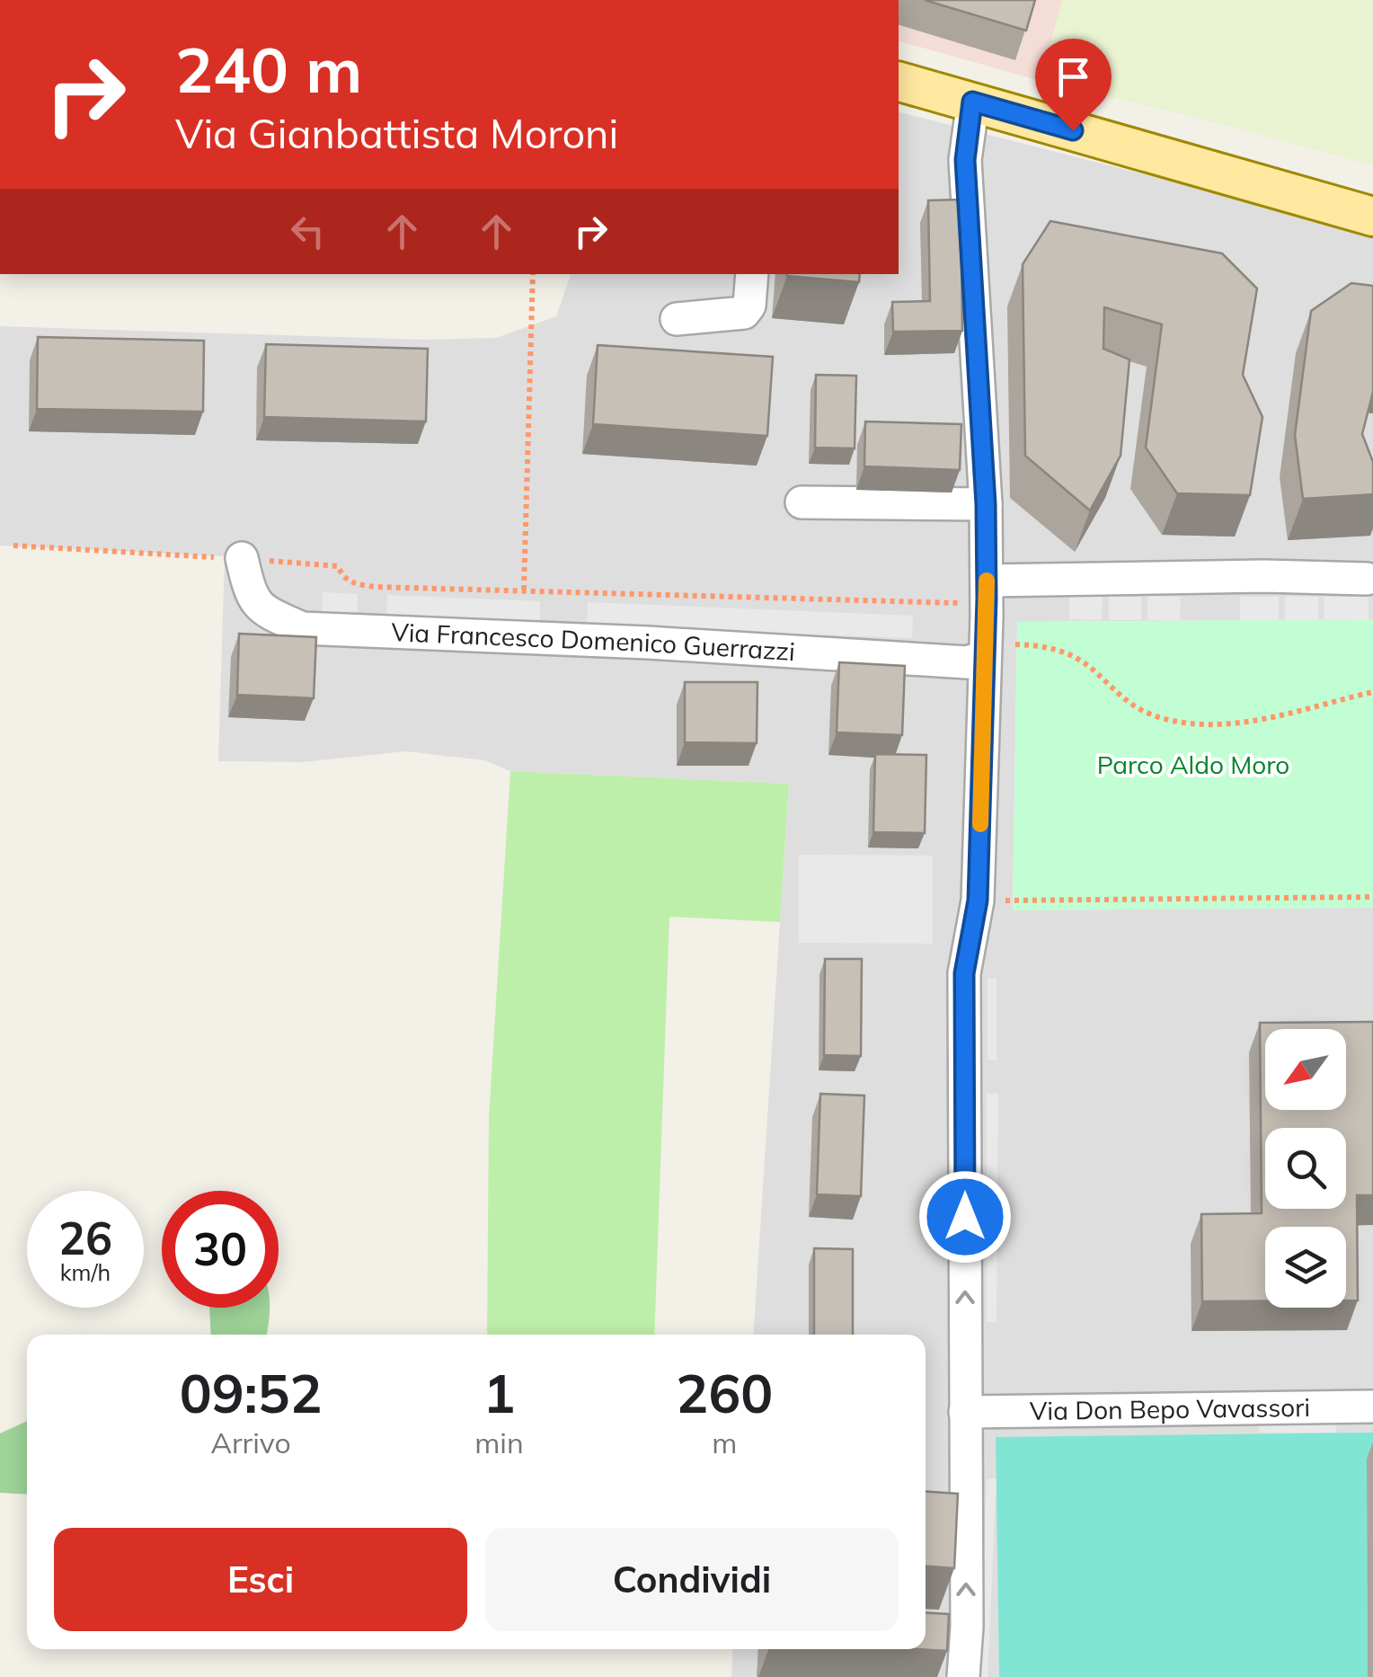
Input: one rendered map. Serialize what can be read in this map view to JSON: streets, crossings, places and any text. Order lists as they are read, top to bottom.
{
  "streets": {
    "street": ["Via Francesco Domenico Guerrazzi", "Via Don Bepo Vavassori"]
  },
  "parks": ["Parco Aldo Moro"],
  "north": "bottom left",
  "page": {
    "turn": ["240 m", "Via Gianbattista Moroni"],
    "speed": "26 km/h",
    "limit": "30",
    "eta": [
      "09:52",
      "Arrivo",
      "1",
      "min",
      "260",
      "m"
    ],
    "buttons": ["Esci", "Condividi"]
  }
}
